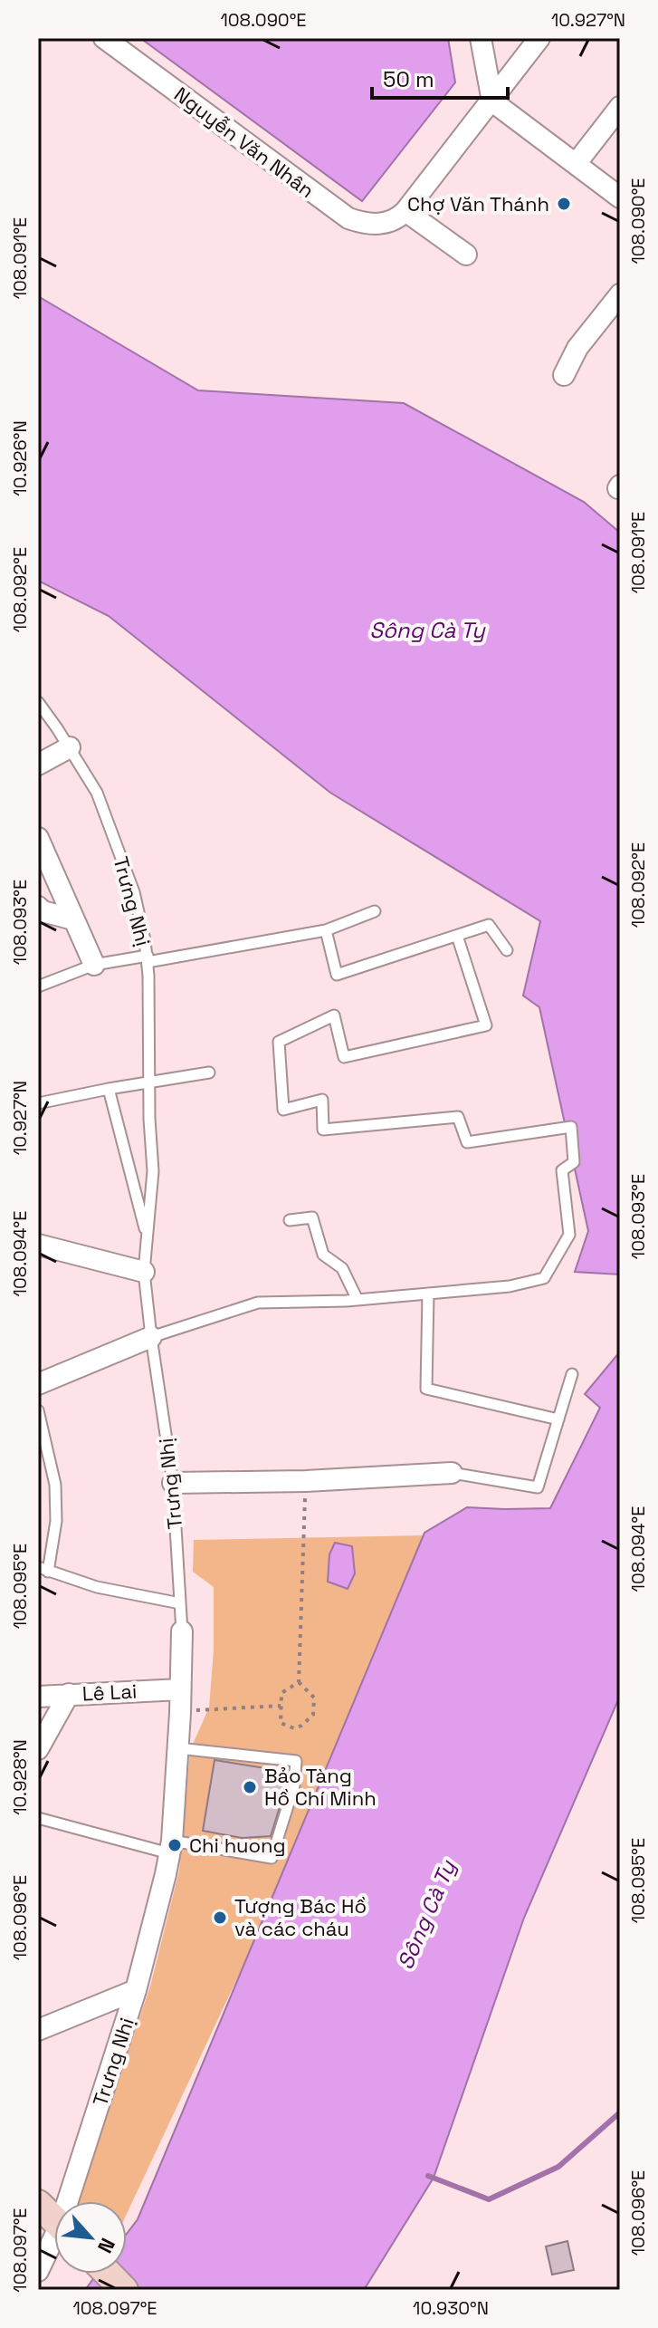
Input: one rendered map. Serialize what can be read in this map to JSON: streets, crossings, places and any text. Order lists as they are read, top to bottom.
{
  "streets": {
    "street": ["Nguyễn Văn Nhân", "Trưng Nhị", "Lê Lai"]
  },
  "crossings": [
    ["Trưng Nhị", "Lê Lai"]
  ],
  "water": ["Sông Cà Ty"],
  "places": [
    "Chợ Văn Thánh",
    "Bảo Tàng Hồ Chí Minh",
    "Chi huong",
    "Tượng Bác Hồ và các cháu"
  ],
  "scale_bar": "50 m",
  "north": "bottom right",
  "coordinates": [
    "108.090°E",
    "10.927°N",
    "108.091°E",
    "10.926°N",
    "108.092°E",
    "108.093°E",
    "108.094°E",
    "108.095°E",
    "10.928°N",
    "108.096°E",
    "108.097°E",
    "10.930°N"
  ]
}
